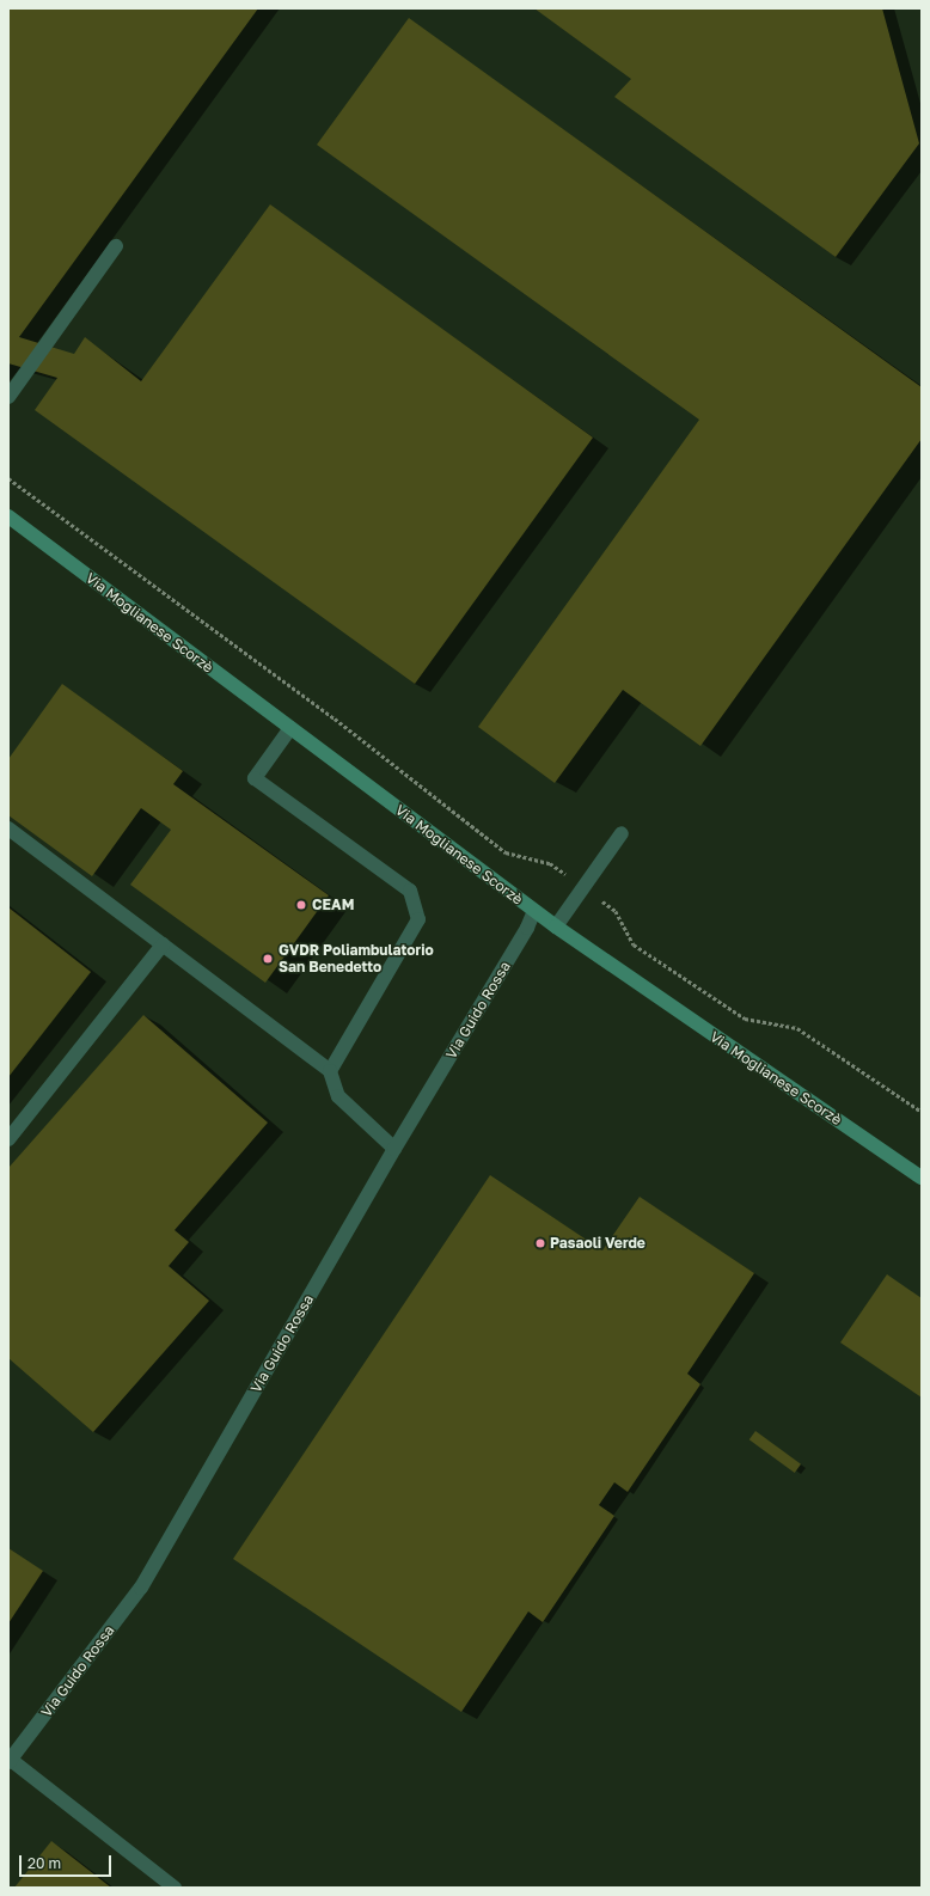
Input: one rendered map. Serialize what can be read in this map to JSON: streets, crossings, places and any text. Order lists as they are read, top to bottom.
{
  "streets": {
    "main road": ["Via Moglianese Scorzè"],
    "street": ["Via Guido Rossa"]
  },
  "crossings": [
    ["Via Moglianese Scorzè", "Via Guido Rossa"]
  ],
  "places": ["CEAM", "GVDR Poliambulatorio San Benedetto", "Pasaoli Verde"],
  "scale_bar": "20 m"
}
